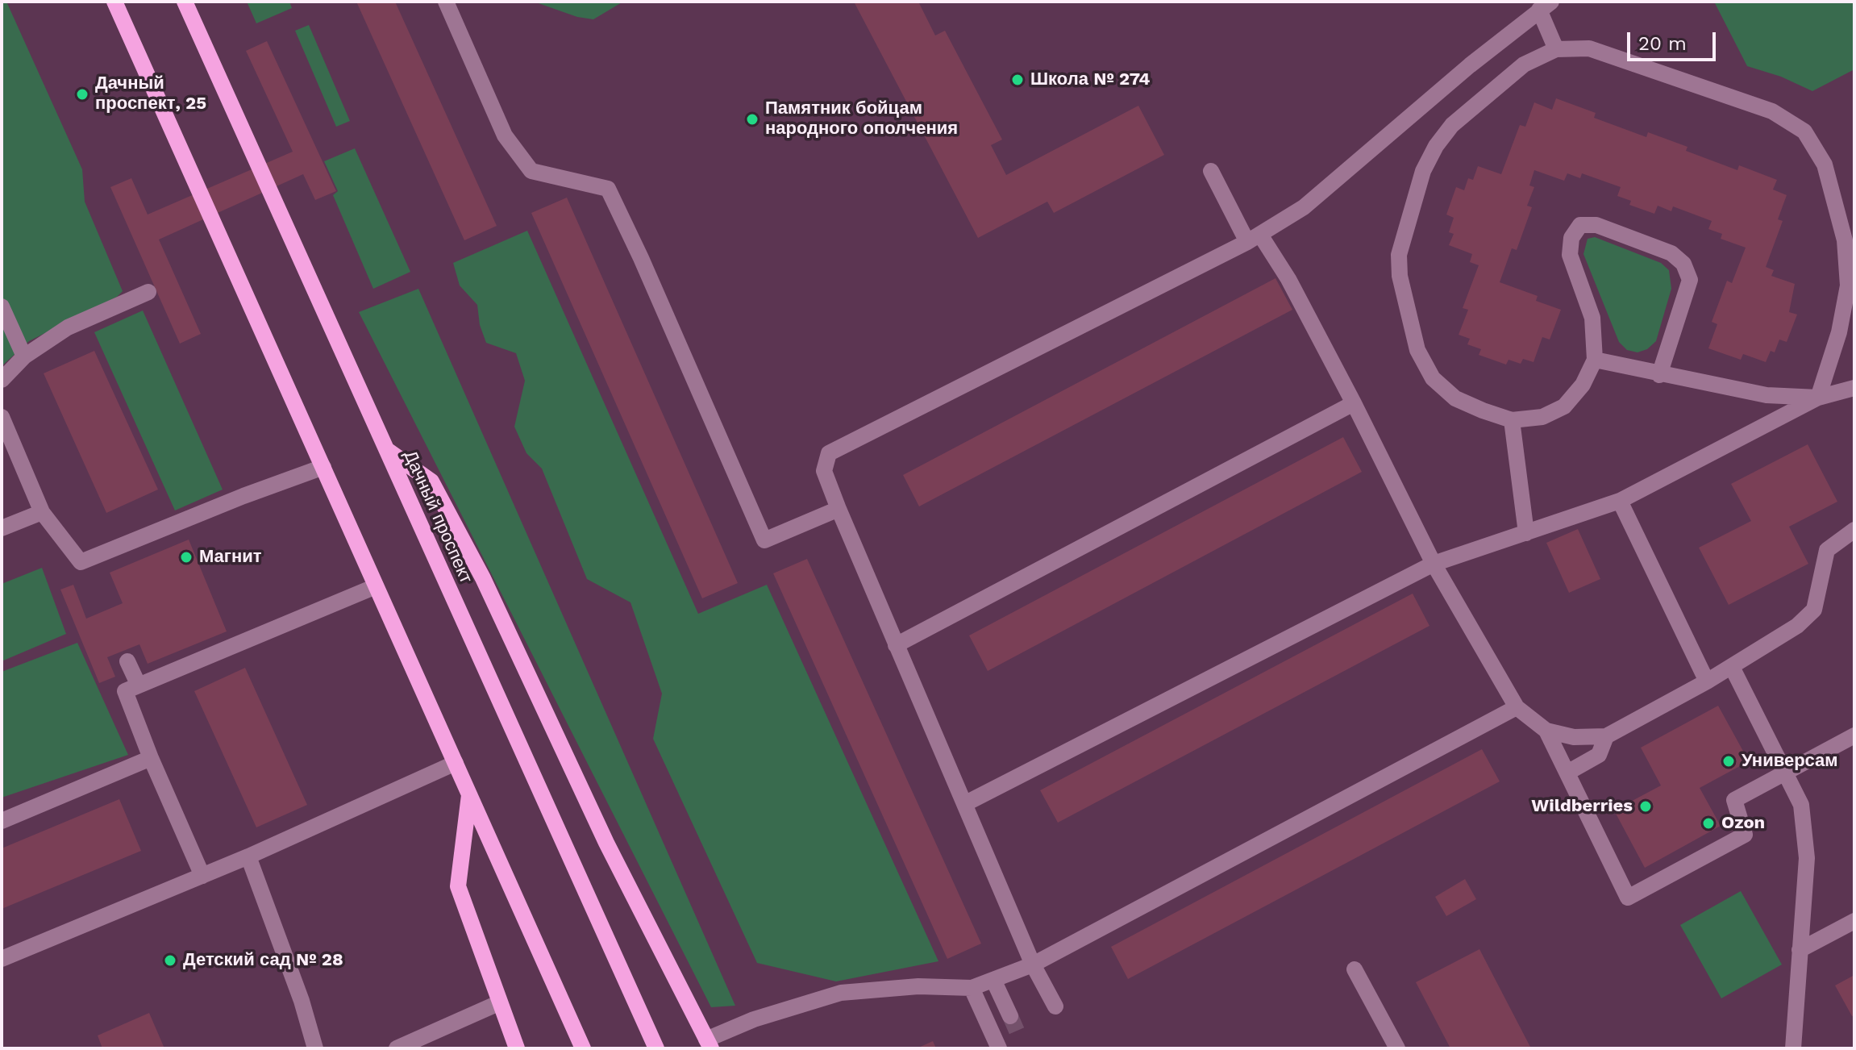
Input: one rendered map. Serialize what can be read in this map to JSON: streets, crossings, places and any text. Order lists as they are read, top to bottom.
{
  "streets": {
    "main road": ["Дачный проспект"]
  },
  "places": [
    "Школа № 274",
    "Дачный проспект, 25",
    "Памятник бойцам народного ополчения",
    "Магнит",
    "Универсам",
    "Wildberries",
    "Ozon",
    "Детский сад № 28"
  ],
  "scale_bar": "20 m"
}
